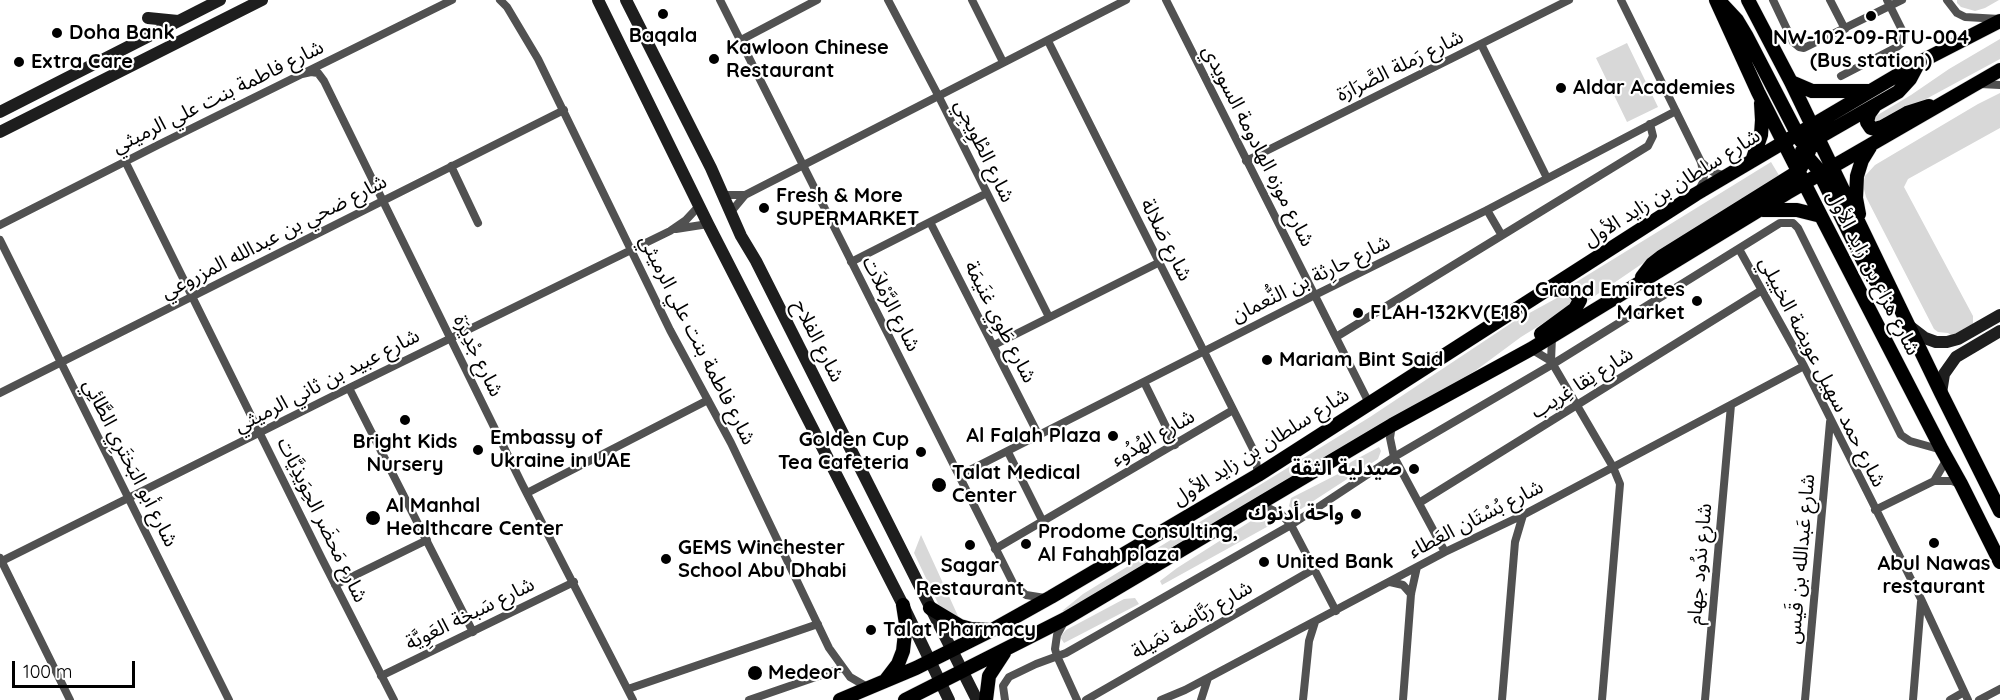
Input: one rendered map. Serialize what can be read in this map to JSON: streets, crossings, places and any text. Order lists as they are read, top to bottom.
{
  "streets": {
    "main road": ["شارع سلطان بن زايد الأول", "شارع هزاع بن زايد الأول", "شارع الفلاح"],
    "street": [
      "شارع رَملة الصَّرَارَة",
      "شارع فاطمة بنت علي الرميثي",
      "شارع موزه الهادومة السويدي",
      "شارع الطْوِيجِي",
      "شارع ضحي بن عبدالله المزروعي",
      "شارع صَلالة",
      "شارع حارِثة بن النُّعمان",
      "شارع الرَّمْلاَت",
      "شارع طَوِي غنَيمَة",
      "شارع جْدِيرَة",
      "شارع حمد سهيل عويضة الخييلي",
      "شارع عبيد بن ثاني الرميثي",
      "شارع نِقا غِريب",
      "شارع الهُدُوء",
      "شارع أبو البَختَرِي الطَّائِي",
      "شارع بُسْتَان العَطاء",
      "شارع مَحضَر الحِوَيذِيَّات",
      "شارع عَبدالله بن قَيس",
      "شارع ندُود جهام",
      "شارع سَبخة العَوِيَّة",
      "شارع رَبَّاضة نمَيلة"
    ]
  },
  "crossings": [
    ["شارع رَملة الصَّرَارَة", "شارع موزه الهادومة السويدي"],
    ["شارع فاطمة بنت علي الرميثي", "شارع سلطان بن زايد الأول"],
    ["شارع فاطمة بنت علي الرميثي", "شارع ضحي بن عبدالله المزروعي"],
    ["شارع فاطمة بنت علي الرميثي", "شارع جْدِيرَة"],
    ["شارع فاطمة بنت علي الرميثي", "شارع عبيد بن ثاني الرميثي"],
    ["شارع فاطمة بنت علي الرميثي", "شارع مَحضَر الحِوَيذِيَّات"],
    ["شارع موزه الهادومة السويدي", "شارع سلطان بن زايد الأول"],
    ["شارع موزه الهادومة السويدي", "شارع حارِثة بن النُّعمان"],
    ["شارع سلطان بن زايد الأول", "شارع صَلالة"],
    ["شارع سلطان بن زايد الأول", "شارع هزاع بن زايد الأول"],
    ["شارع سلطان بن زايد الأول", "شارع الرَّمْلاَت"],
    ["شارع سلطان بن زايد الأول", "شارع الفلاح"],
    ["شارع ضحي بن عبدالله المزروعي", "شارع جْدِيرَة"],
    ["شارع ضحي بن عبدالله المزروعي", "شارع أبو البَختَرِي الطَّائِي"],
    ["شارع ضحي بن عبدالله المزروعي", "شارع مَحضَر الحِوَيذِيَّات"],
    ["شارع صَلالة", "شارع حارِثة بن النُّعمان"],
    ["شارع صَلالة", "شارع الهُدُوء"],
    ["شارع حارِثة بن النُّعمان", "شارع الرَّمْلاَت"],
    ["شارع حارِثة بن النُّعمان", "شارع طَوِي غنَيمَة"],
    ["شارع الرَّمْلاَت", "شارع الهُدُوء"],
    ["شارع جْدِيرَة", "شارع عبيد بن ثاني الرميثي"],
    ["شارع جْدِيرَة", "شارع سَبخة العَوِيَّة"],
    ["شارع حمد سهيل عويضة الخييلي", "شارع نِقا غِريب"],
    ["شارع حمد سهيل عويضة الخييلي", "شارع بُسْتَان العَطاء"],
    ["شارع حمد سهيل عويضة الخييلي", "شارع عَبدالله بن قَيس"],
    ["شارع عبيد بن ثاني الرميثي", "شارع أبو البَختَرِي الطَّائِي"],
    ["شارع عبيد بن ثاني الرميثي", "شارع مَحضَر الحِوَيذِيَّات"],
    ["شارع بُسْتَان العَطاء", "شارع ندُود جهام"],
    ["شارع مَحضَر الحِوَيذِيَّات", "شارع سَبخة العَوِيَّة"]
  ],
  "places": [
    "Baqala",
    "NW-102-09-RTU-004 (Bus station)",
    "Doha Bank",
    "Kawloon Chinese Restaurant",
    "Extra Care",
    "Aldar Academies",
    "Fresh & More SUPERMARKET",
    "Grand Emirates Market",
    "FLAH-132KV(E18)",
    "Mariam Bint Said",
    "Bright Kids Nursery",
    "Al Falah Plaza",
    "Embassy of Ukraine in UAE",
    "Golden Cup Tea Cafeteria",
    "صيدلية الثقة",
    "Talat Medical Center",
    "واحة أدنوك",
    "Al Manhal Healthcare Center",
    "Abul Nawas restaurant",
    "Prodome Consulting, Al Fahah plaza",
    "Sagar Restaurant",
    "GEMS Winchester School Abu Dhabi",
    "United Bank",
    "Talat Pharmacy",
    "Medeor"
  ],
  "scale_bar": "100 m"
}
